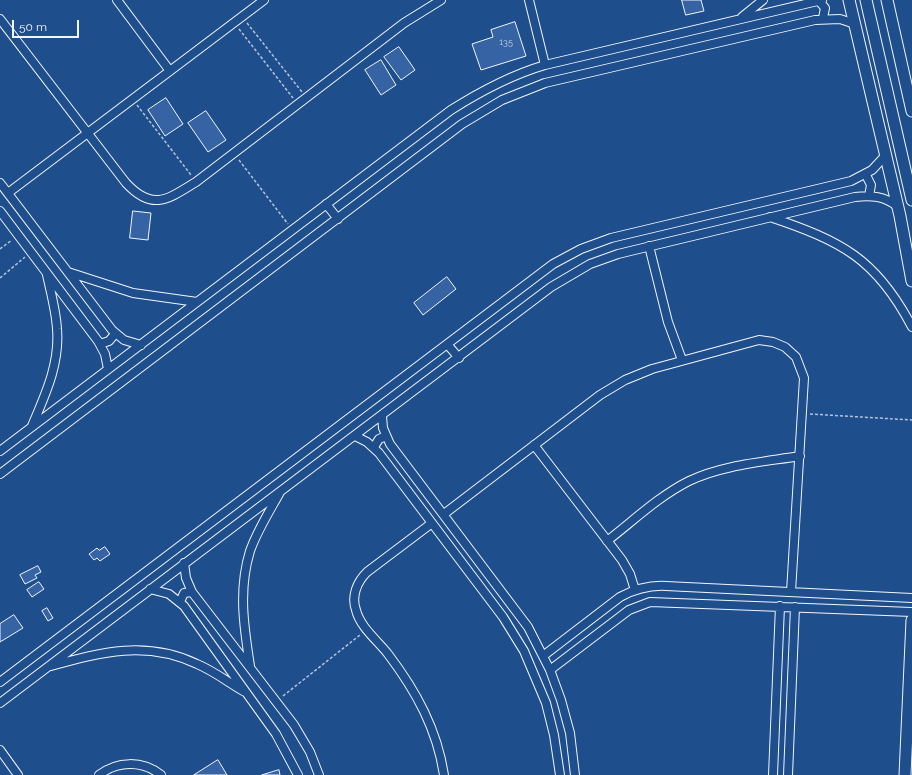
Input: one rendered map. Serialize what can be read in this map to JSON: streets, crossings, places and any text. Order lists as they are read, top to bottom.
{
  "house_numbers": ["135"],
  "scale_bar": "50 m"
}
